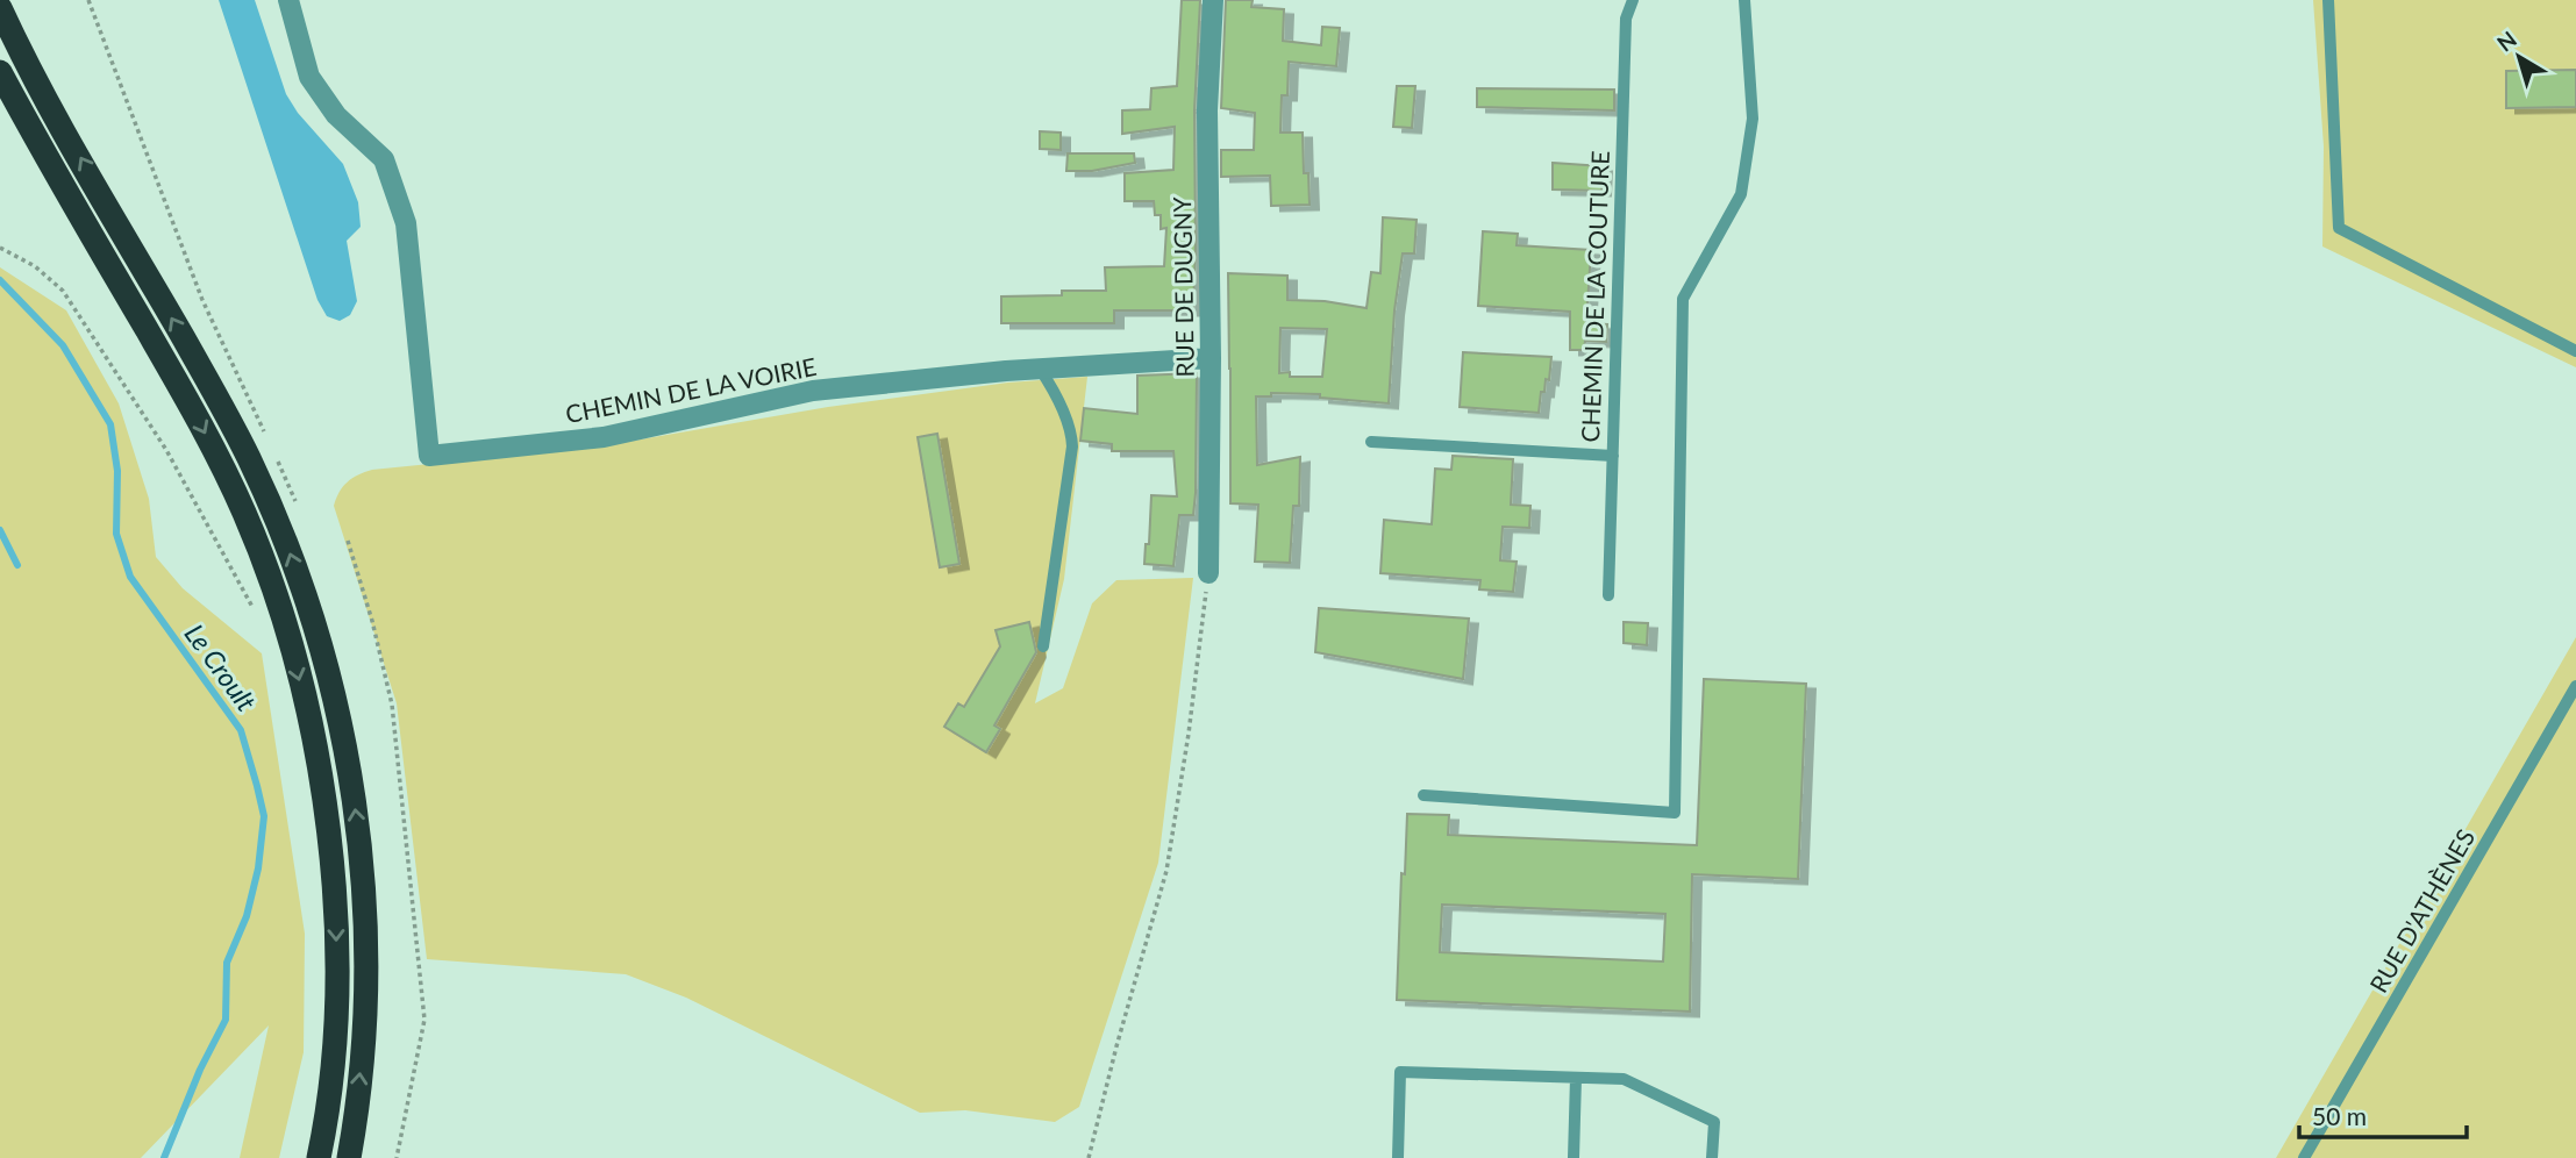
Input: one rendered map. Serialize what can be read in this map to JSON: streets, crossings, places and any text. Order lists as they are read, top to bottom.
{
  "streets": {
    "street": ["RUE DE DUGNY", "CHEMIN DE LA VOIRIE"],
    "lane": ["CHEMIN DE LA COUTURE", "RUE D'ATHÈNES"]
  },
  "crossings": [
    ["RUE DE DUGNY", "CHEMIN DE LA VOIRIE"]
  ],
  "water": ["Le Croult"],
  "scale_bar": "50 m",
  "north": "top left"
}
